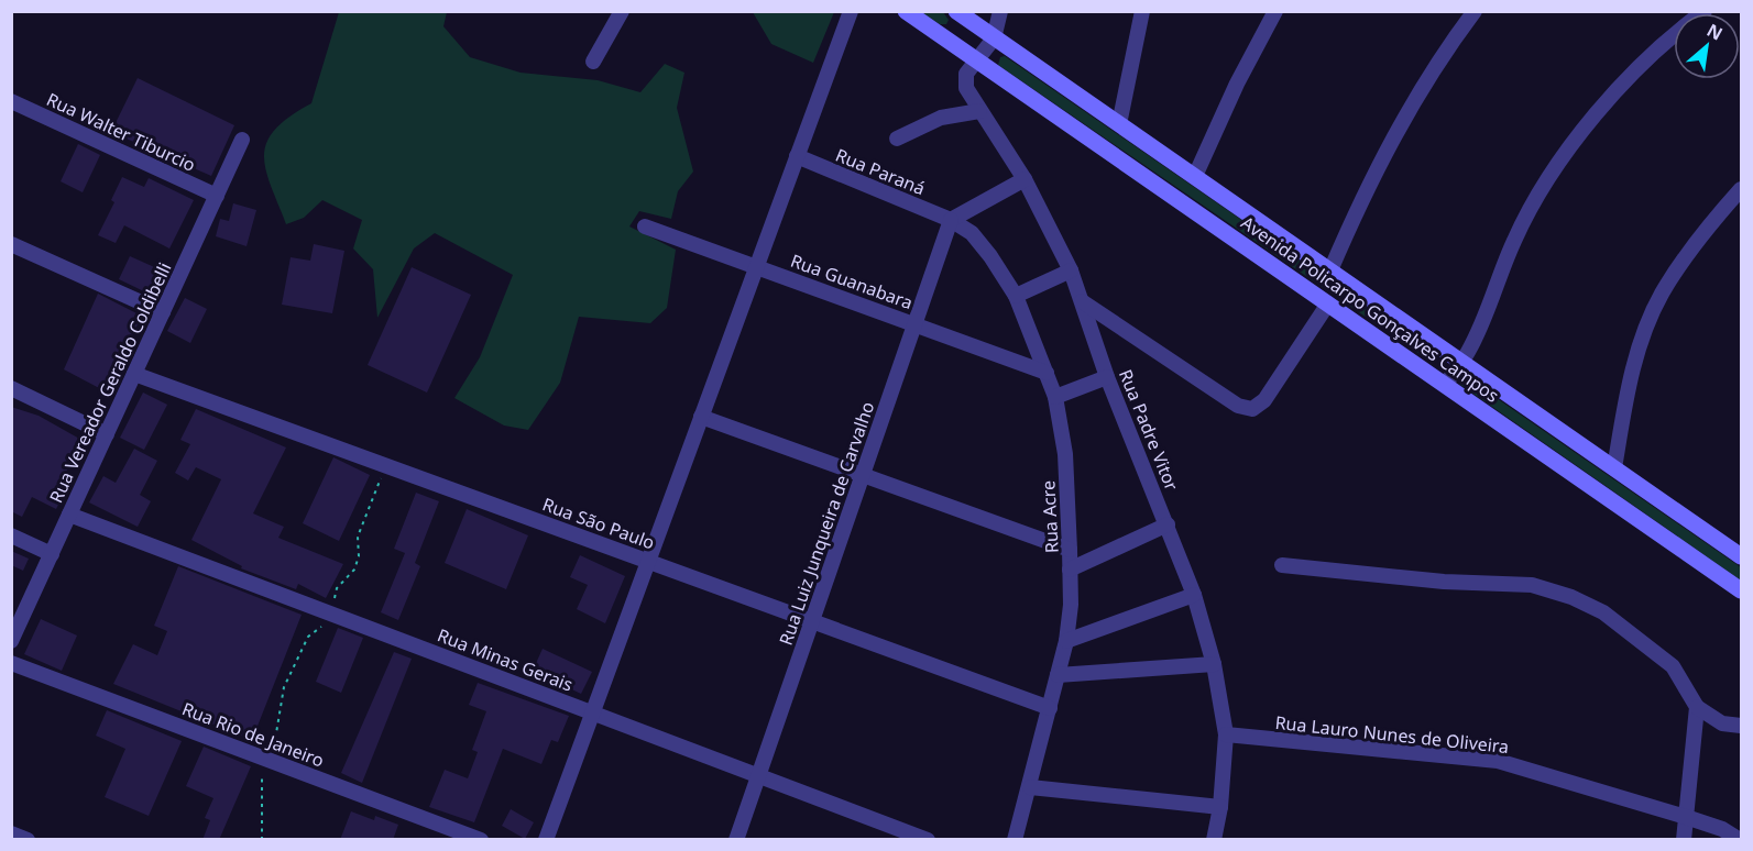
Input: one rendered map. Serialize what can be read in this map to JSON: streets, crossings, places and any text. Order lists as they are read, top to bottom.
{
  "streets": {
    "street": [
      "Rua Walter Tiburcio",
      "Rua Paraná",
      "Rua Guanabara",
      "Avenida Policarpo Gonçalves Campos",
      "Rua Vereador Geraldo Coldibelli",
      "Rua Padre Vitor",
      "Rua Acre",
      "Rua São Paulo",
      "Rua Luiz Junqueira de Carvalho",
      "Rua Minas Gerais",
      "Rua Rio de Janeiro",
      "Rua Lauro Nunes de Oliveira"
    ]
  },
  "crossings": [
    ["Rua Walter Tiburcio", "Rua Vereador Geraldo Coldibelli"],
    ["Rua Paraná", "Rua Acre"],
    ["Rua Paraná", "Rua Luiz Junqueira de Carvalho"],
    ["Rua Guanabara", "Rua Acre"],
    ["Rua Guanabara", "Rua Luiz Junqueira de Carvalho"],
    ["Avenida Policarpo Gonçalves Campos", "Rua Padre Vitor"],
    ["Rua Vereador Geraldo Coldibelli", "Rua São Paulo"],
    ["Rua Vereador Geraldo Coldibelli", "Rua Minas Gerais"],
    ["Rua Padre Vitor", "Rua Lauro Nunes de Oliveira"],
    ["Rua Acre", "Rua São Paulo"],
    ["Rua Acre", "Rua Luiz Junqueira de Carvalho"],
    ["Rua São Paulo", "Rua Luiz Junqueira de Carvalho"],
    ["Rua Luiz Junqueira de Carvalho", "Rua Minas Gerais"]
  ],
  "north": "top right"
}
